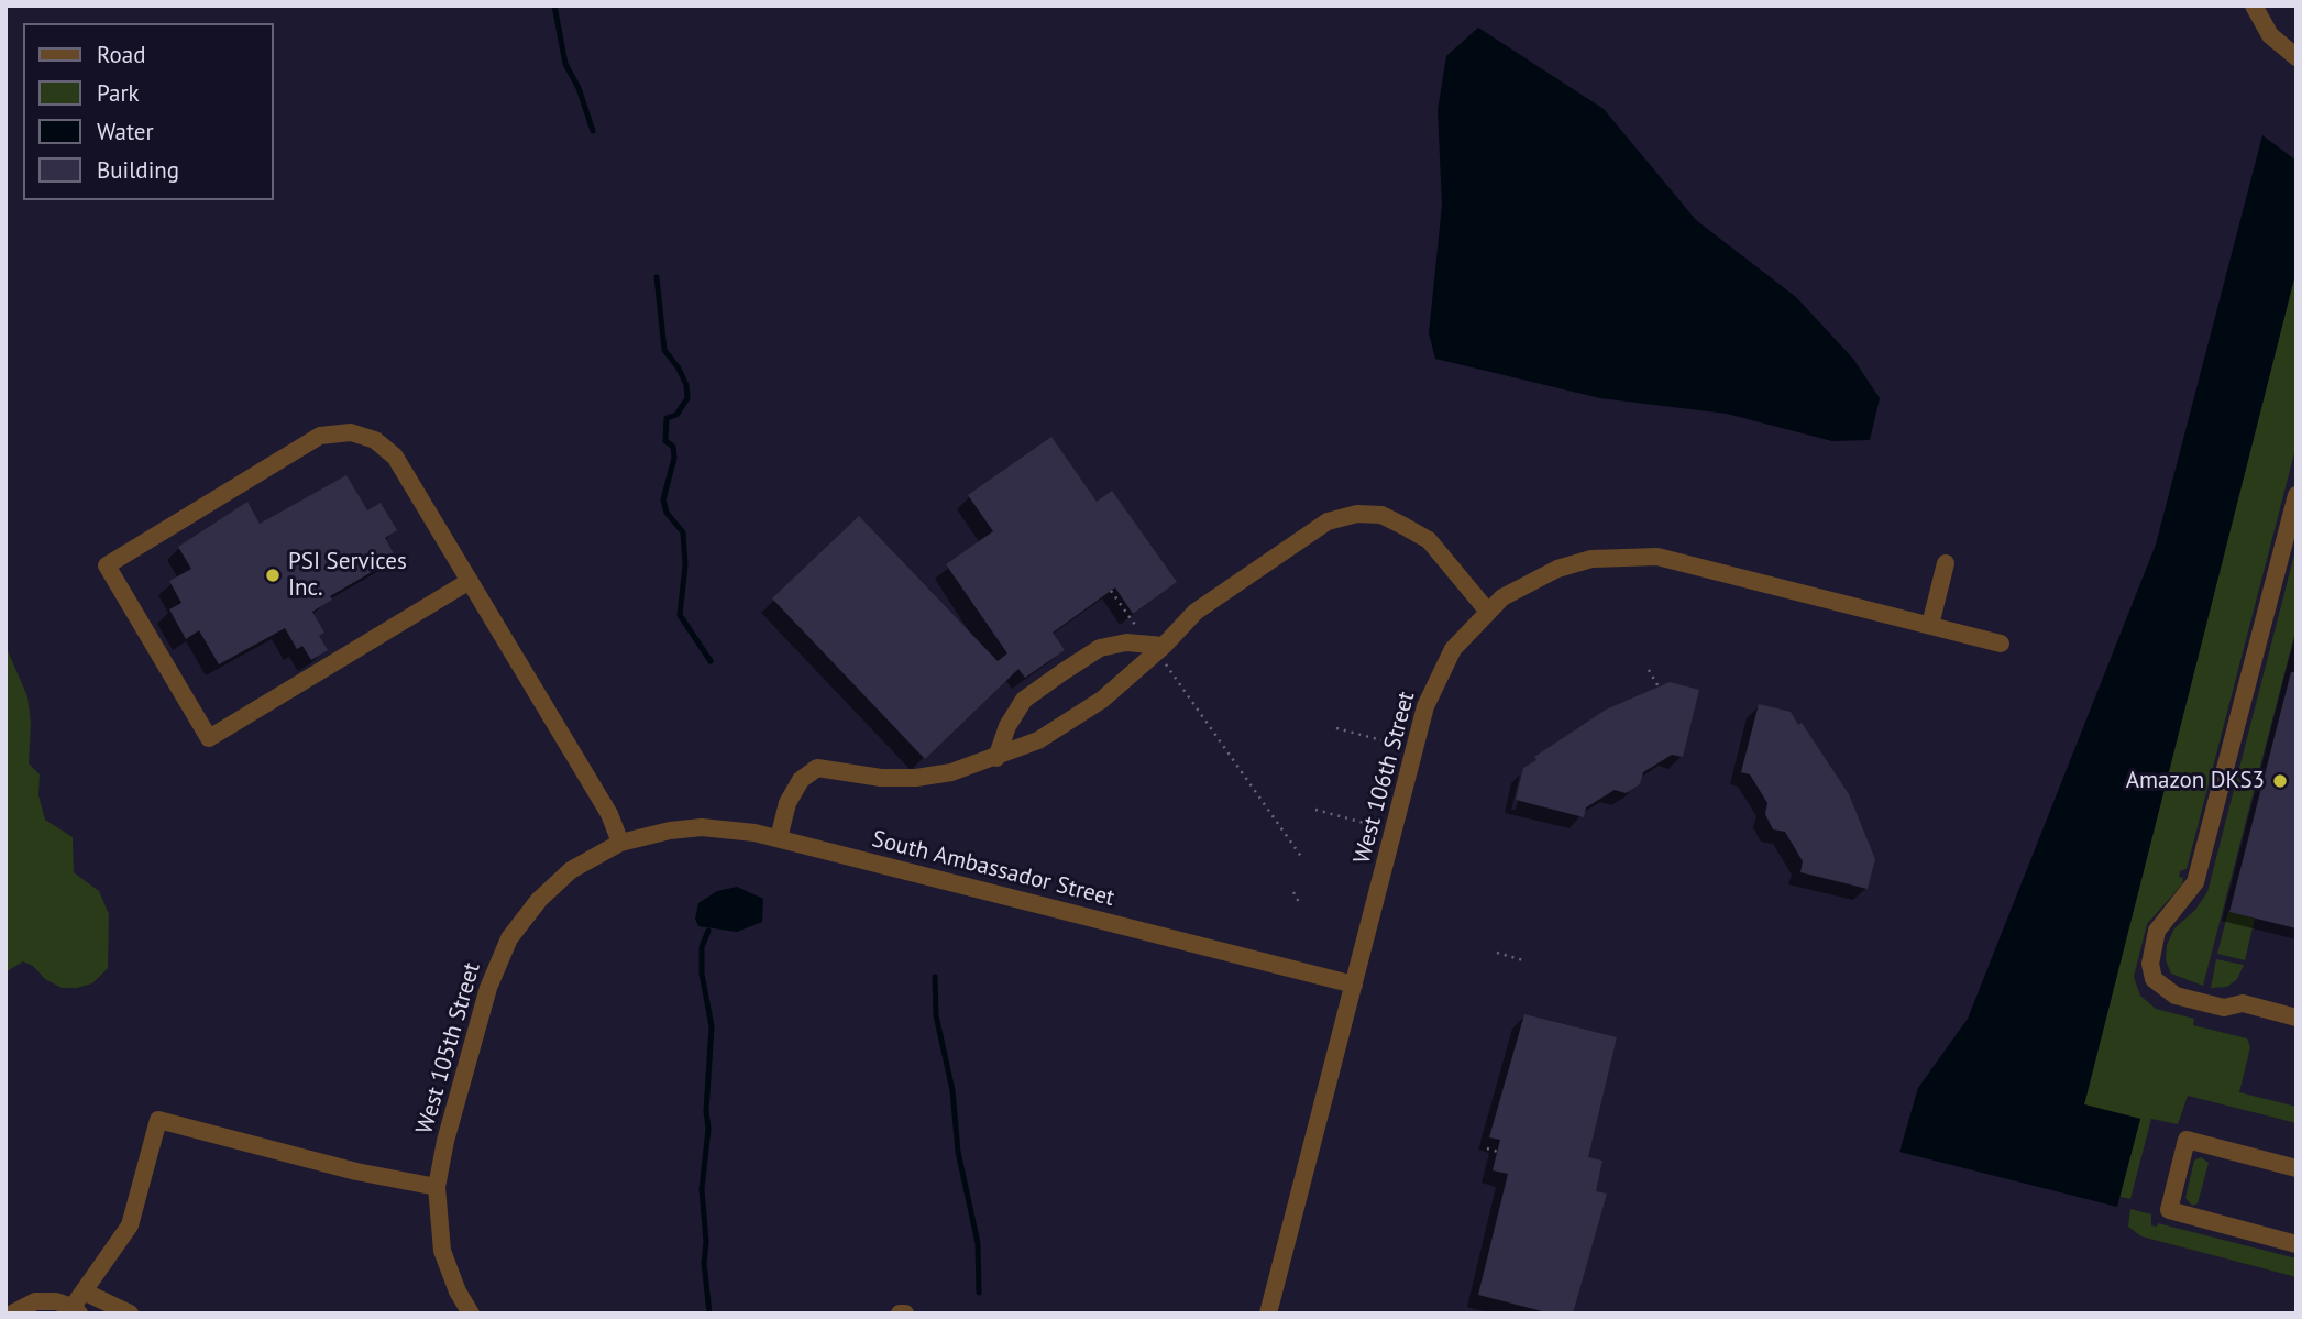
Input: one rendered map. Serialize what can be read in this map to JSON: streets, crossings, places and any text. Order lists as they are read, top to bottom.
{
  "streets": {
    "street": ["West 106th Street", "South Ambassador Street", "West 105th Street"]
  },
  "crossings": [
    ["West 106th Street", "South Ambassador Street"],
    ["South Ambassador Street", "West 105th Street"]
  ],
  "places": ["PSI Services Inc.", "Amazon DKS3"],
  "legend": [
    "Road",
    "Park",
    "Water",
    "Building"
  ]
}
